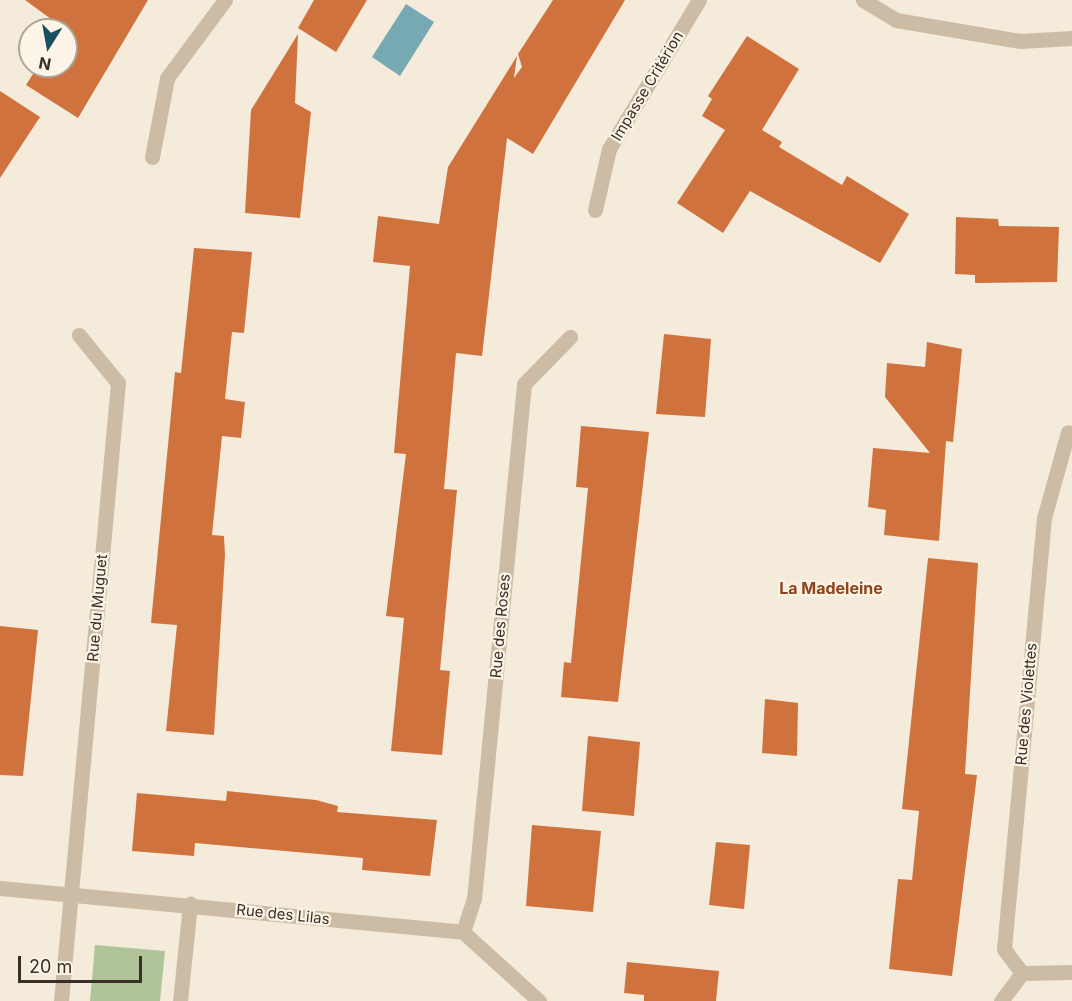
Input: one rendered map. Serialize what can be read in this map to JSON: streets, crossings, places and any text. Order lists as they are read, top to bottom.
{
  "streets": {
    "street": [
      "Impasse Critérion",
      "Rue du Muguet",
      "Rue des Roses",
      "Rue des Violettes",
      "Rue des Lilas"
    ]
  },
  "crossings": [
    ["Rue du Muguet", "Rue des Lilas"],
    ["Rue des Roses", "Rue des Lilas"]
  ],
  "districts": ["La Madeleine"],
  "scale_bar": "20 m",
  "north": "bottom"
}
